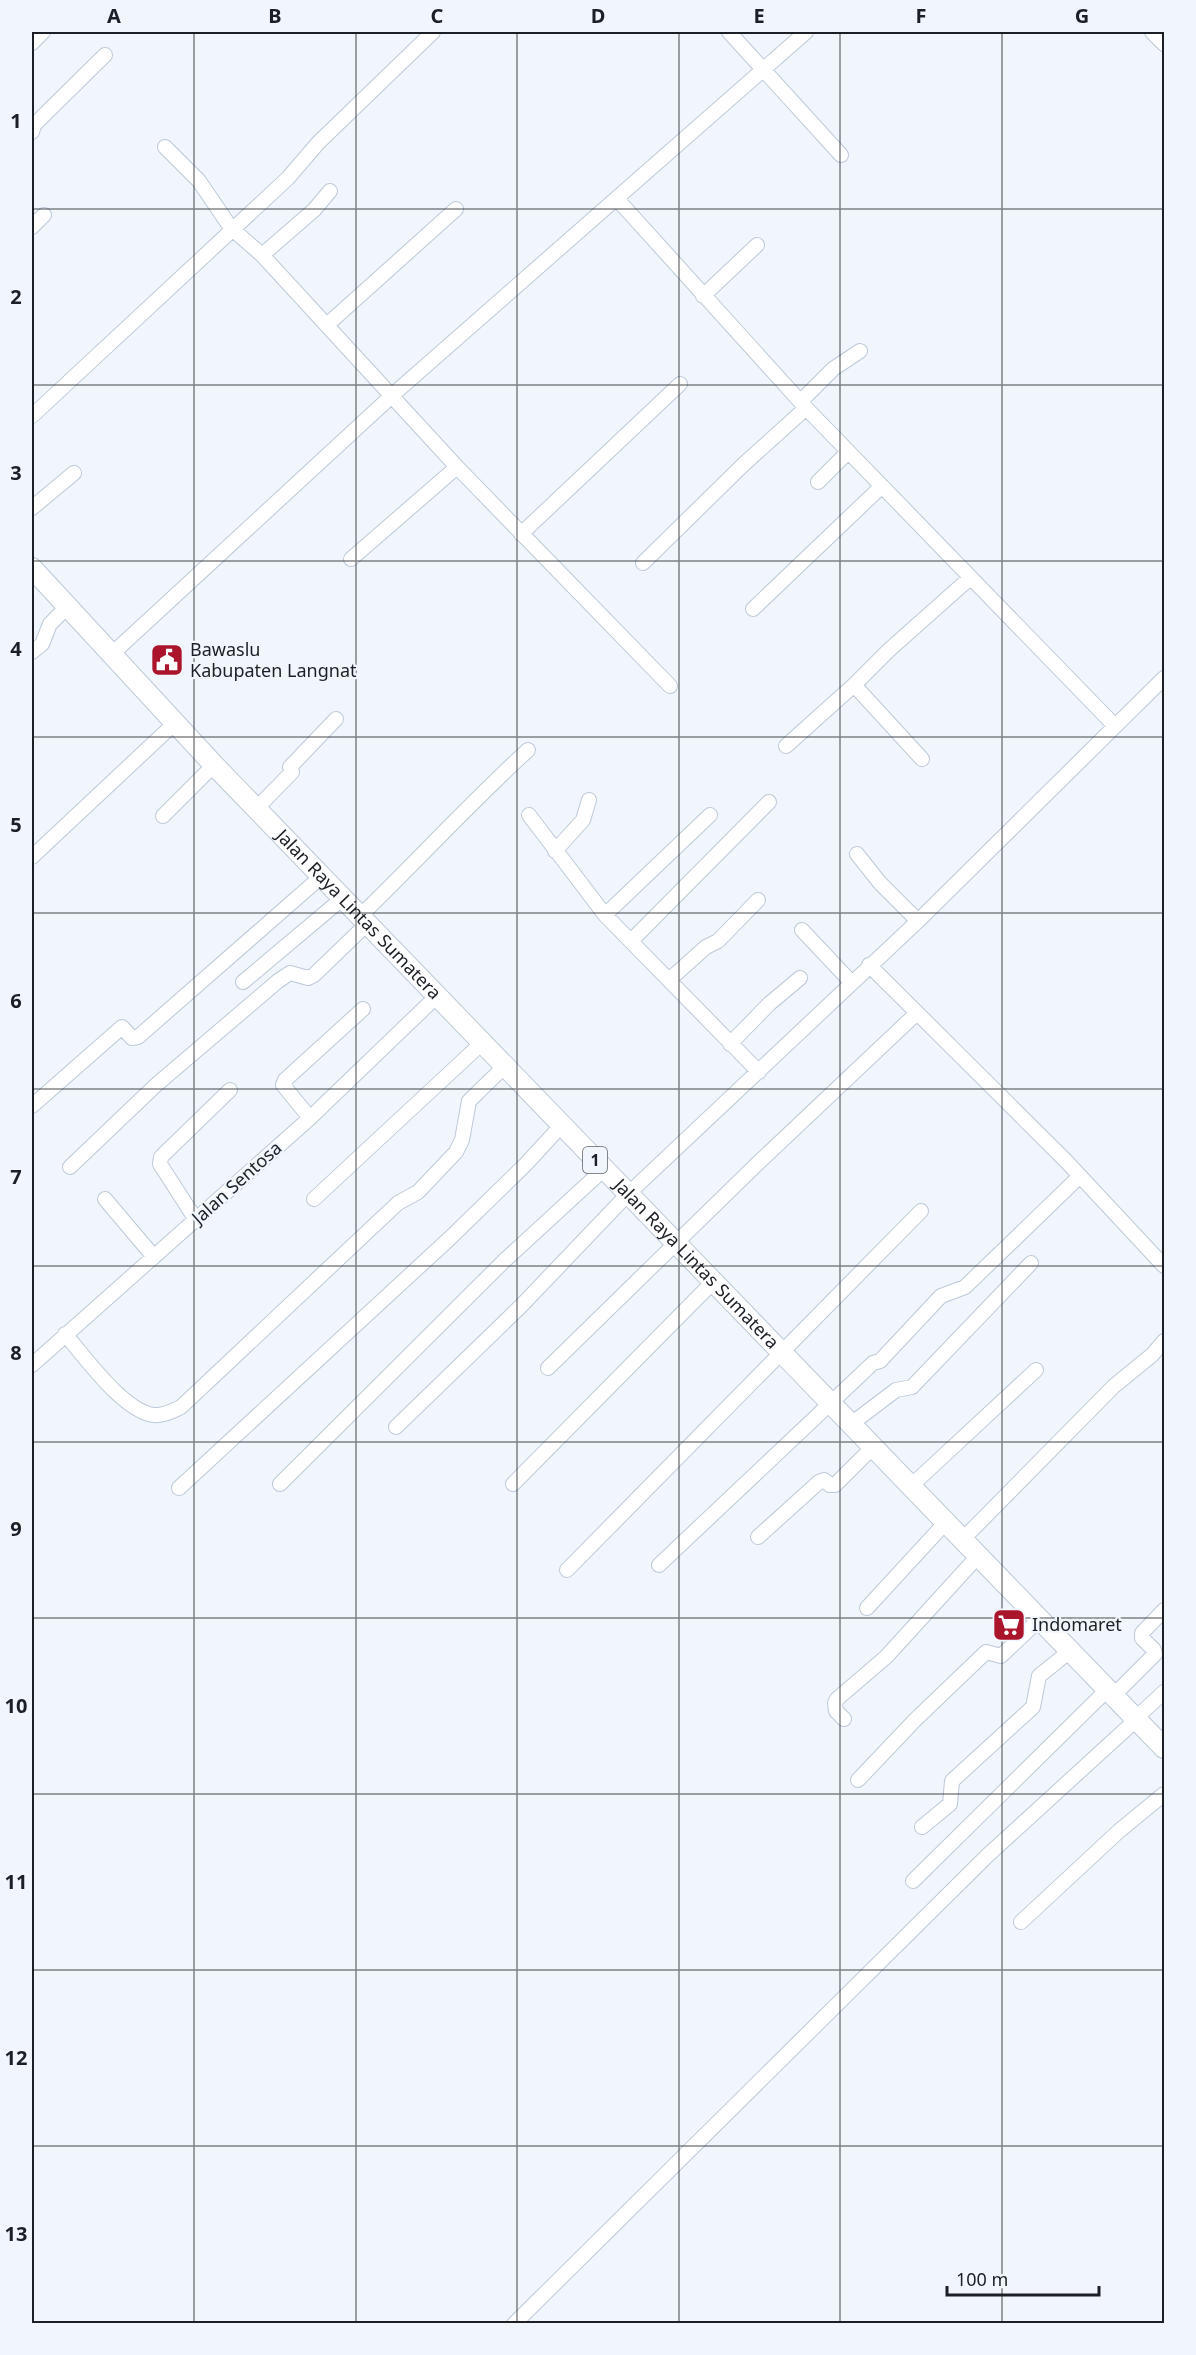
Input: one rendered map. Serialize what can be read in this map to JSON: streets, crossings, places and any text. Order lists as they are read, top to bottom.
{
  "streets": {
    "highway": ["Jalan Raya Lintas Sumatera", "1"],
    "street": ["Jalan Sentosa"]
  },
  "crossings": [
    ["Jalan Raya Lintas Sumatera", "Jalan Sentosa"]
  ],
  "places": {
    "public building": ["Bawaslu Kabupaten Langnat"],
    "supermarket": ["Indomaret"]
  },
  "scale_bar": "100 m",
  "grid": {
    "columns": [
      "A",
      "B",
      "C",
      "D",
      "E",
      "F",
      "G"
    ],
    "rows": [
      "1",
      "2",
      "3",
      "4",
      "5",
      "6",
      "7",
      "8",
      "9",
      "10",
      "11",
      "12",
      "13"
    ]
  }
}
